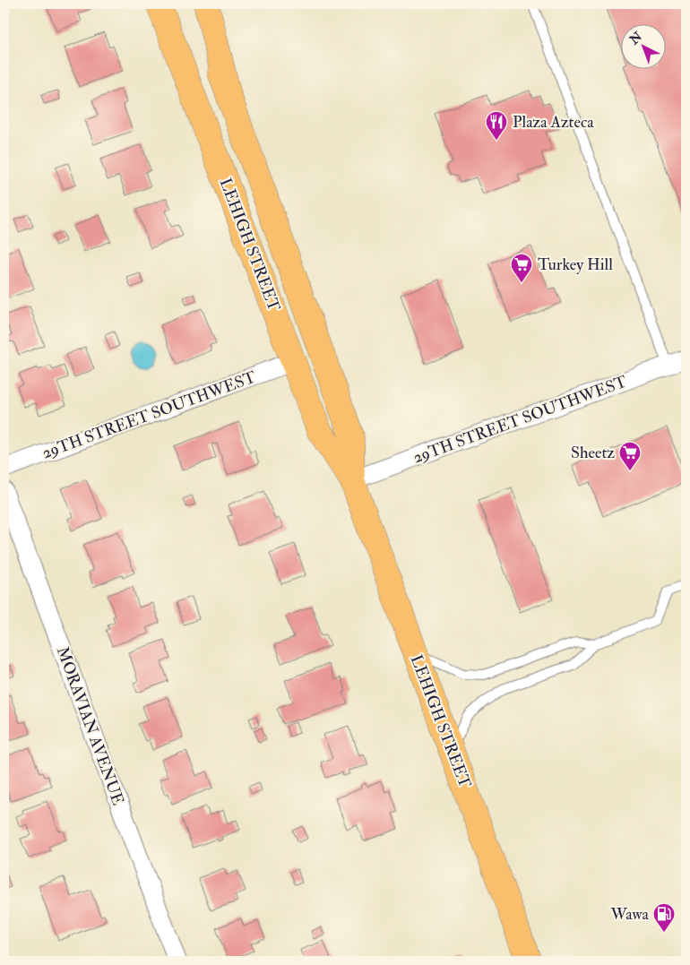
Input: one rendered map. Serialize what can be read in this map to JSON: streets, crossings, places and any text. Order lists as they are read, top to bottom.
{
  "streets": {
    "highway": ["LEHIGH STREET"],
    "street": ["29TH STREET SOUTHWEST", "MORAVIAN AVENUE"]
  },
  "crossings": [
    ["LEHIGH STREET", "29TH STREET SOUTHWEST"]
  ],
  "places": {
    "restaurant": ["Plaza Azteca"],
    "supermarket": ["Turkey Hill", "Sheetz"],
    "fuel station": ["Wawa"]
  },
  "north": "top left"
}
